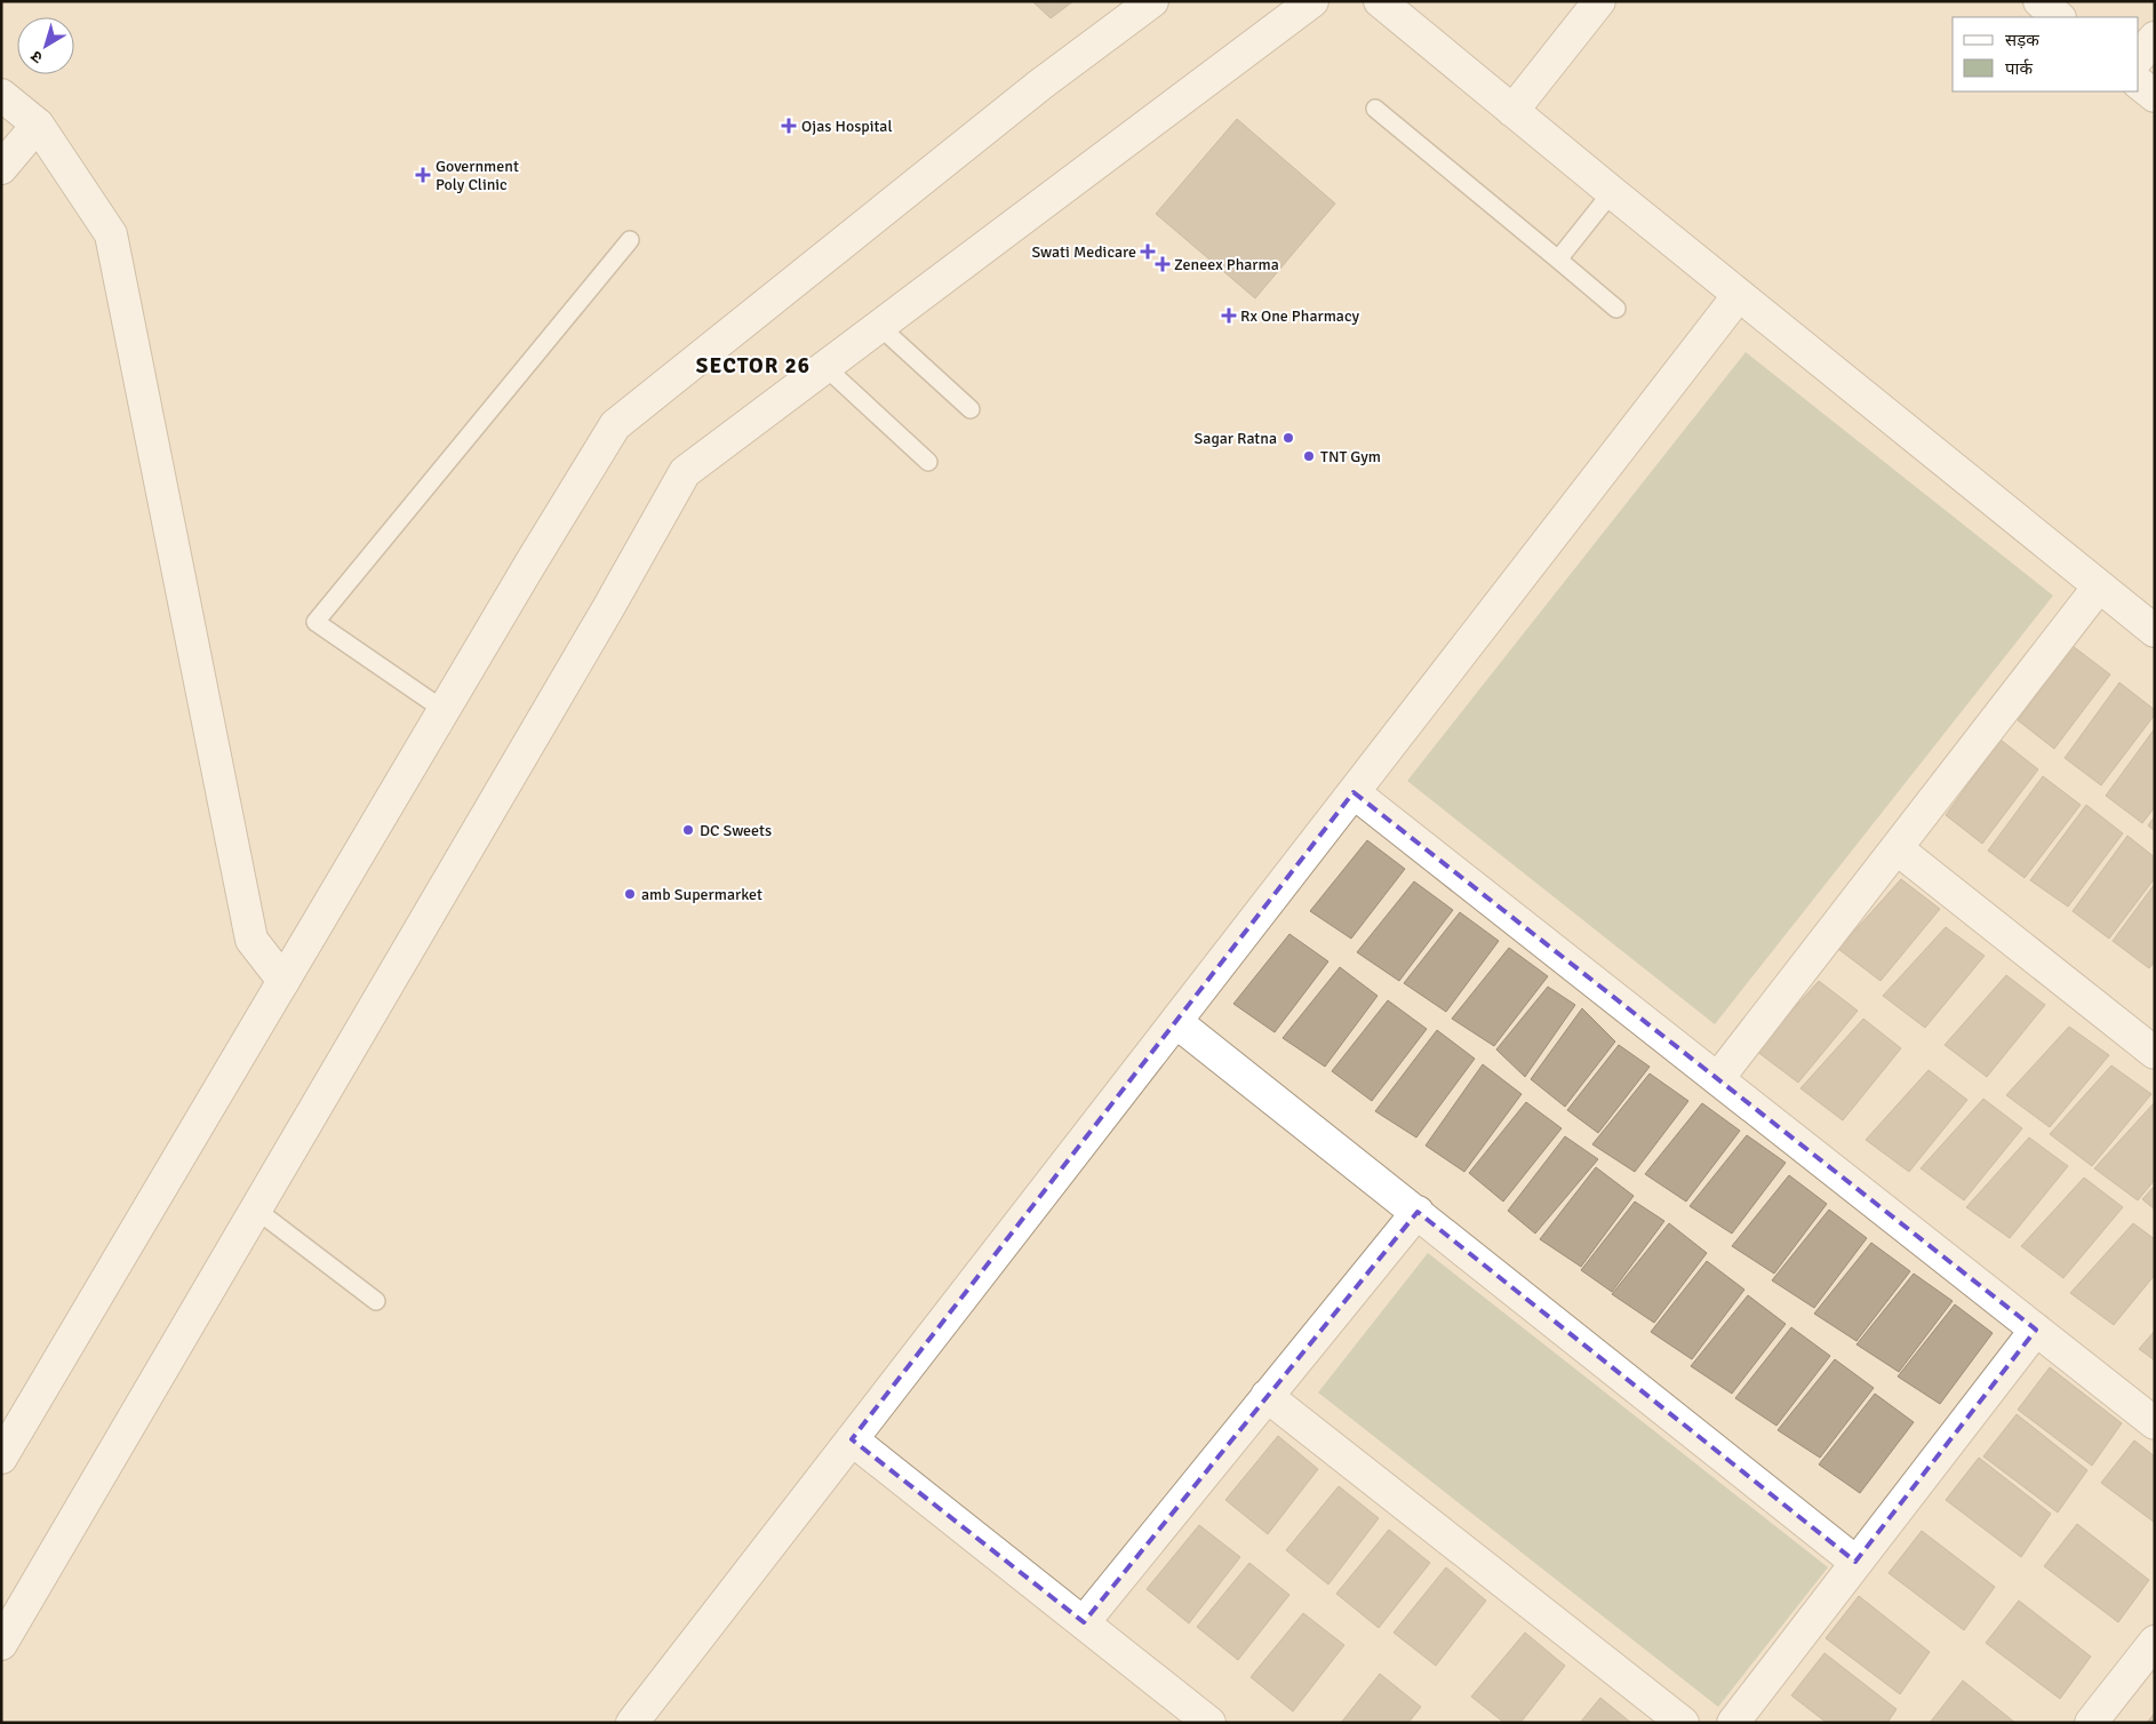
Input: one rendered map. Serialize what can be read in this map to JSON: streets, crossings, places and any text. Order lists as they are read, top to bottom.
{
  "districts": ["SECTOR 26"],
  "places": {
    "health": [
      "Ojas Hospital",
      "Government Poly Clinic",
      "Swati Medicare",
      "Zeneex Pharma",
      "Rx One Pharmacy"
    ],
    "other": [
      "Sagar Ratna",
      "TNT Gym",
      "DC Sweets",
      "amb Supermarket"
    ]
  },
  "legend": ["सड़क", "पार्क"],
  "north": "bottom left"
}
